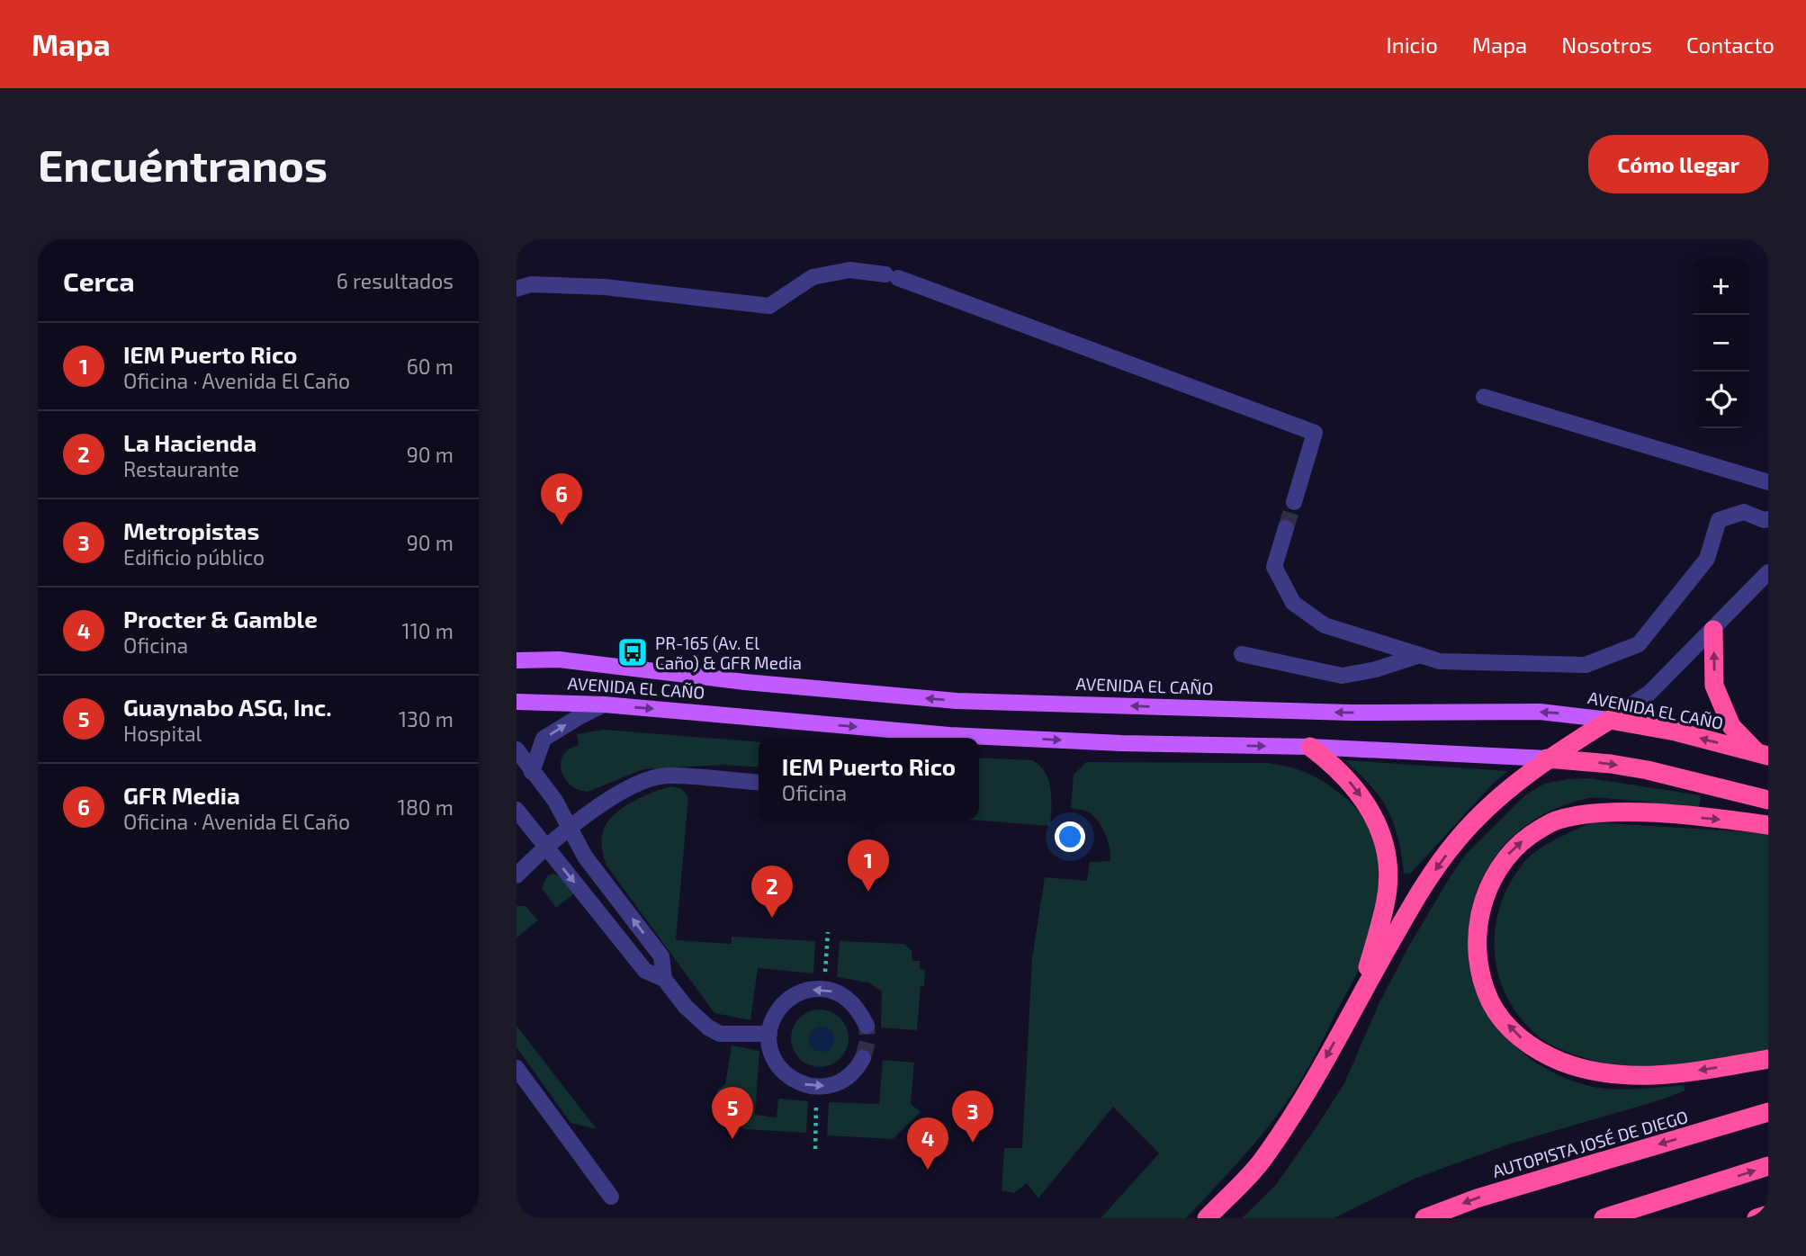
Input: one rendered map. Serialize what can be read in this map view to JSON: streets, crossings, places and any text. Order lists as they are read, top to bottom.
{
  "streets": {
    "highway": ["AVENIDA EL CAÑO", "AUTOPISTA JOSÉ DE DIEGO"]
  },
  "places": {
    "bus stop": ["PR-165 (Av. El Caño) & GFR Media"]
  },
  "page": {
    "header": "Mapa",
    "nav": [
      "Inicio",
      "Mapa",
      "Nosotros",
      "Contacto"
    ],
    "buttons": "Cómo llegar",
    "title": "Encuéntranos",
    "heading": ["Cerca", "6 resultados"],
    "map_buttons": ["+", "−"],
    "list": [
      {
        "mark": "1",
        "name": "IEM Puerto Rico",
        "note": "Oficina · Avenida El Caño",
        "value": "60 m"
      },
      {
        "mark": "2",
        "name": "La Hacienda",
        "note": "Restaurante",
        "value": "90 m"
      },
      {
        "mark": "3",
        "name": "Metropistas",
        "note": "Edificio público",
        "value": "90 m"
      },
      {
        "mark": "4",
        "name": "Procter & Gamble",
        "note": "Oficina",
        "value": "110 m"
      },
      {
        "mark": "5",
        "name": "Guaynabo ASG, Inc.",
        "note": "Hospital",
        "value": "130 m"
      },
      {
        "mark": "6",
        "name": "GFR Media",
        "note": "Oficina · Avenida El Caño",
        "value": "180 m"
      }
    ],
    "pins": [
      "6",
      "1",
      "2",
      "5",
      "3",
      "4"
    ],
    "popup": ["IEM Puerto Rico", "Oficina"]
  }
}
